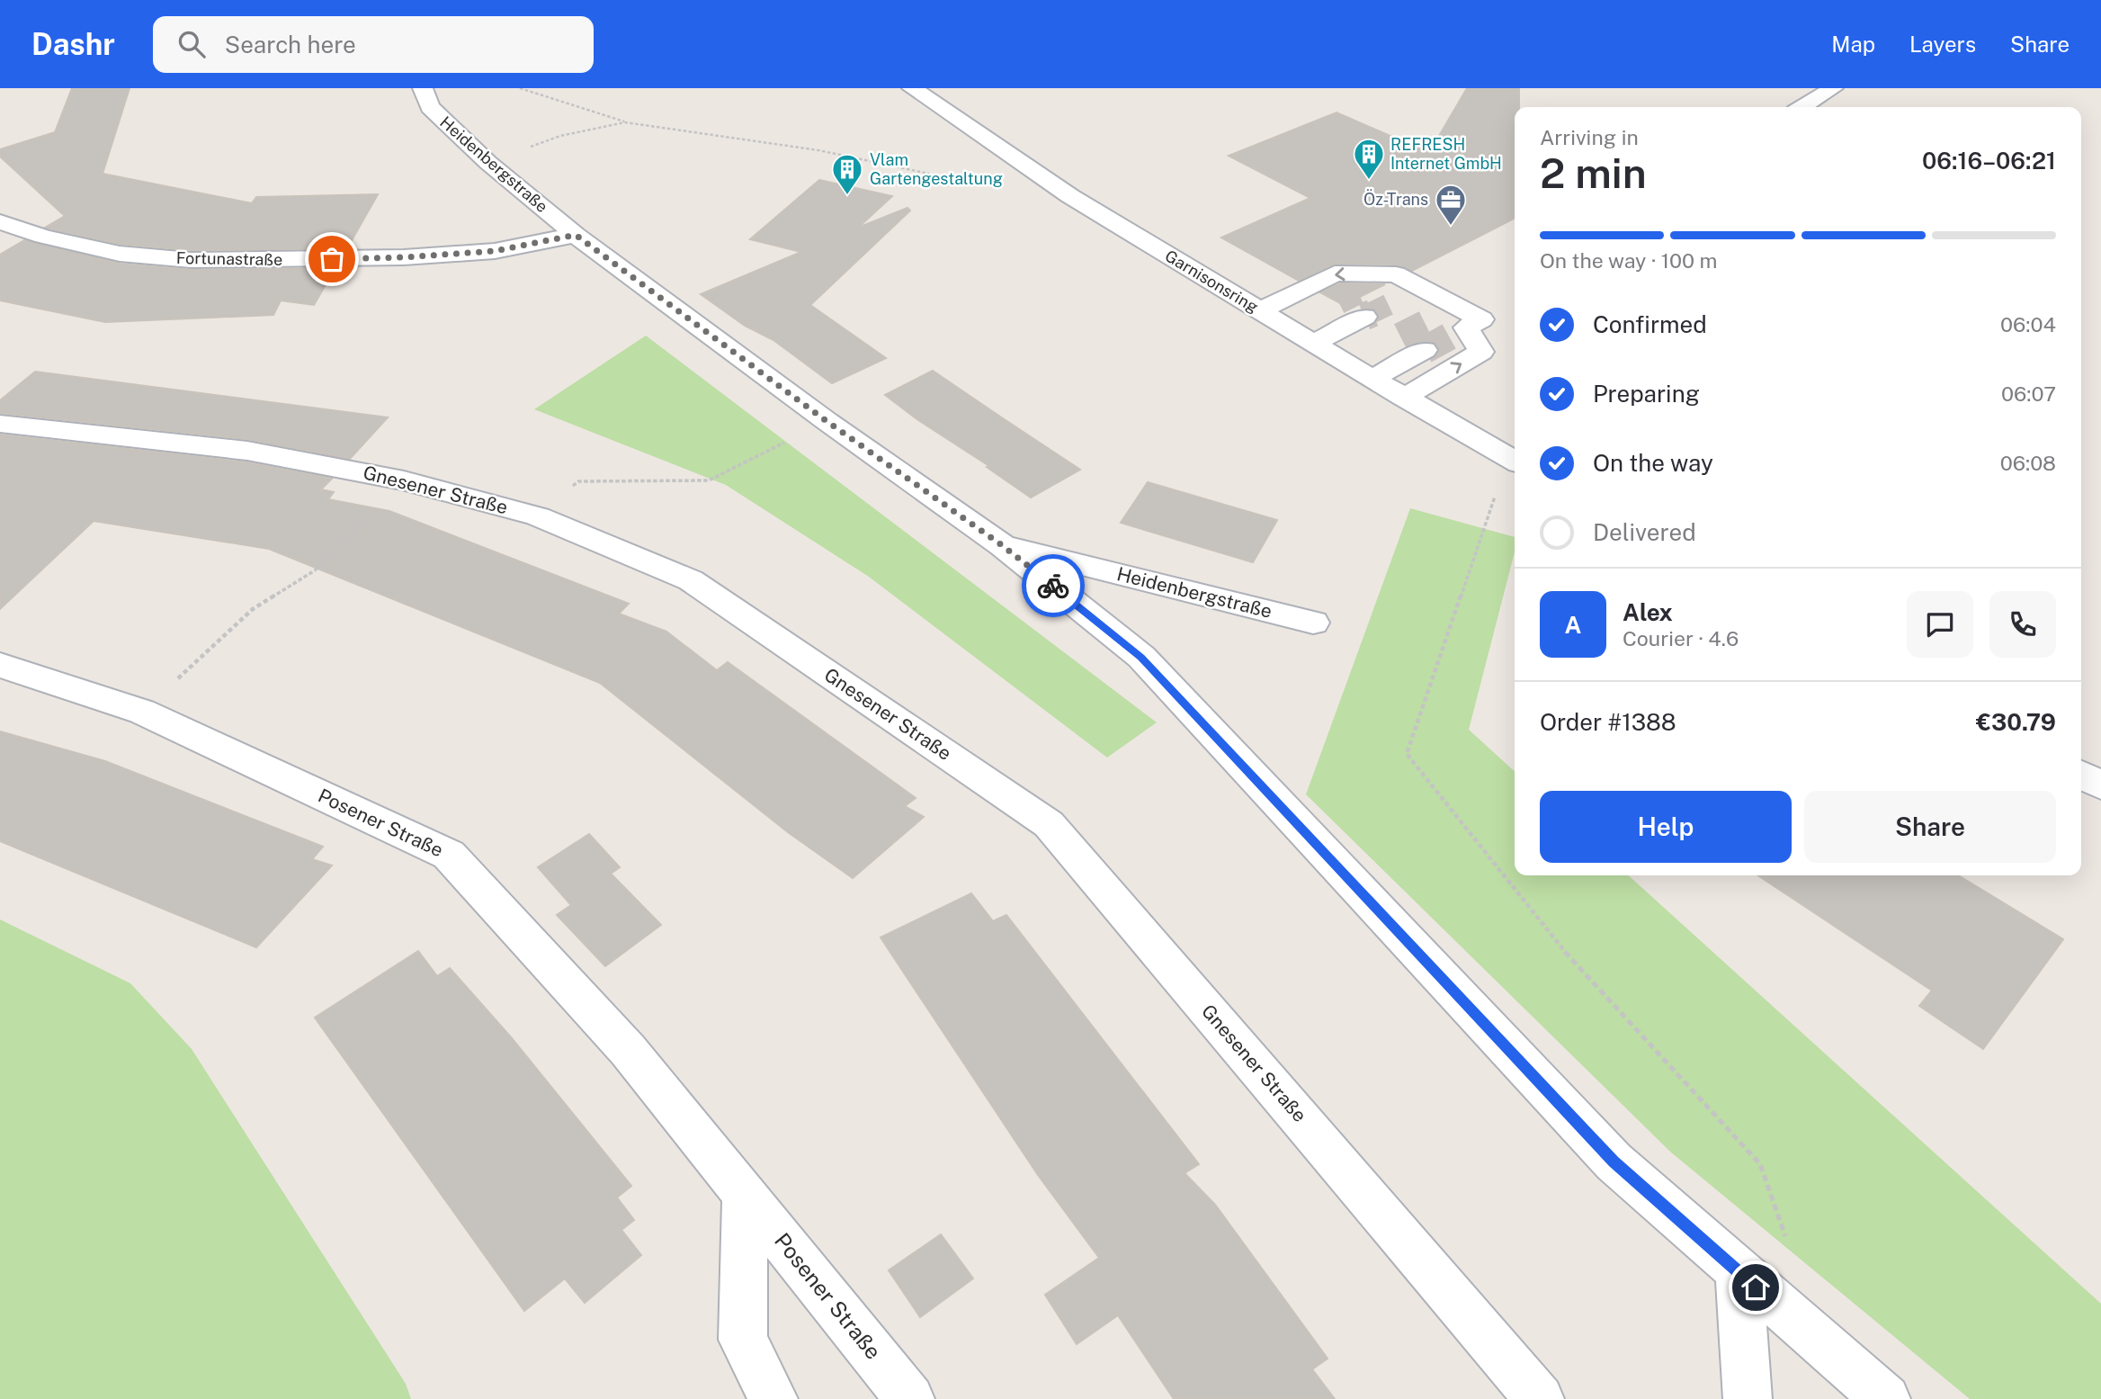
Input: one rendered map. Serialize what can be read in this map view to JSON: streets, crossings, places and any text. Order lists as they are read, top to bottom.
{
  "streets": {
    "street": [
      "Heidenbergstraße",
      "Fortunastraße",
      "Garnisonsring",
      "Gnesener Straße",
      "Posener Straße"
    ]
  },
  "crossings": [
    ["Heidenbergstraße", "Fortunastraße"]
  ],
  "places": {
    "building": ["REFRESH Internet GmbH", "Vlam Gartengestaltung"],
    "office": ["Öz-Trans"]
  },
  "page": {
    "header": "Dashr",
    "search": "Search here",
    "nav": ["Map", "Layers", "Share"],
    "heading": ["2 min", "Arriving in", "06:16–06:21"],
    "panel": [
      "Alex",
      "Courier · 4.6",
      "Order #1388",
      "€30.79"
    ],
    "bar": "On the way · 100 m",
    "list": [
      ["Confirmed", "06:04"],
      ["Preparing", "06:07"],
      ["On the way", "06:08"],
      "Delivered"
    ],
    "round": "A",
    "buttons": ["Help", "Share"]
  }
}
